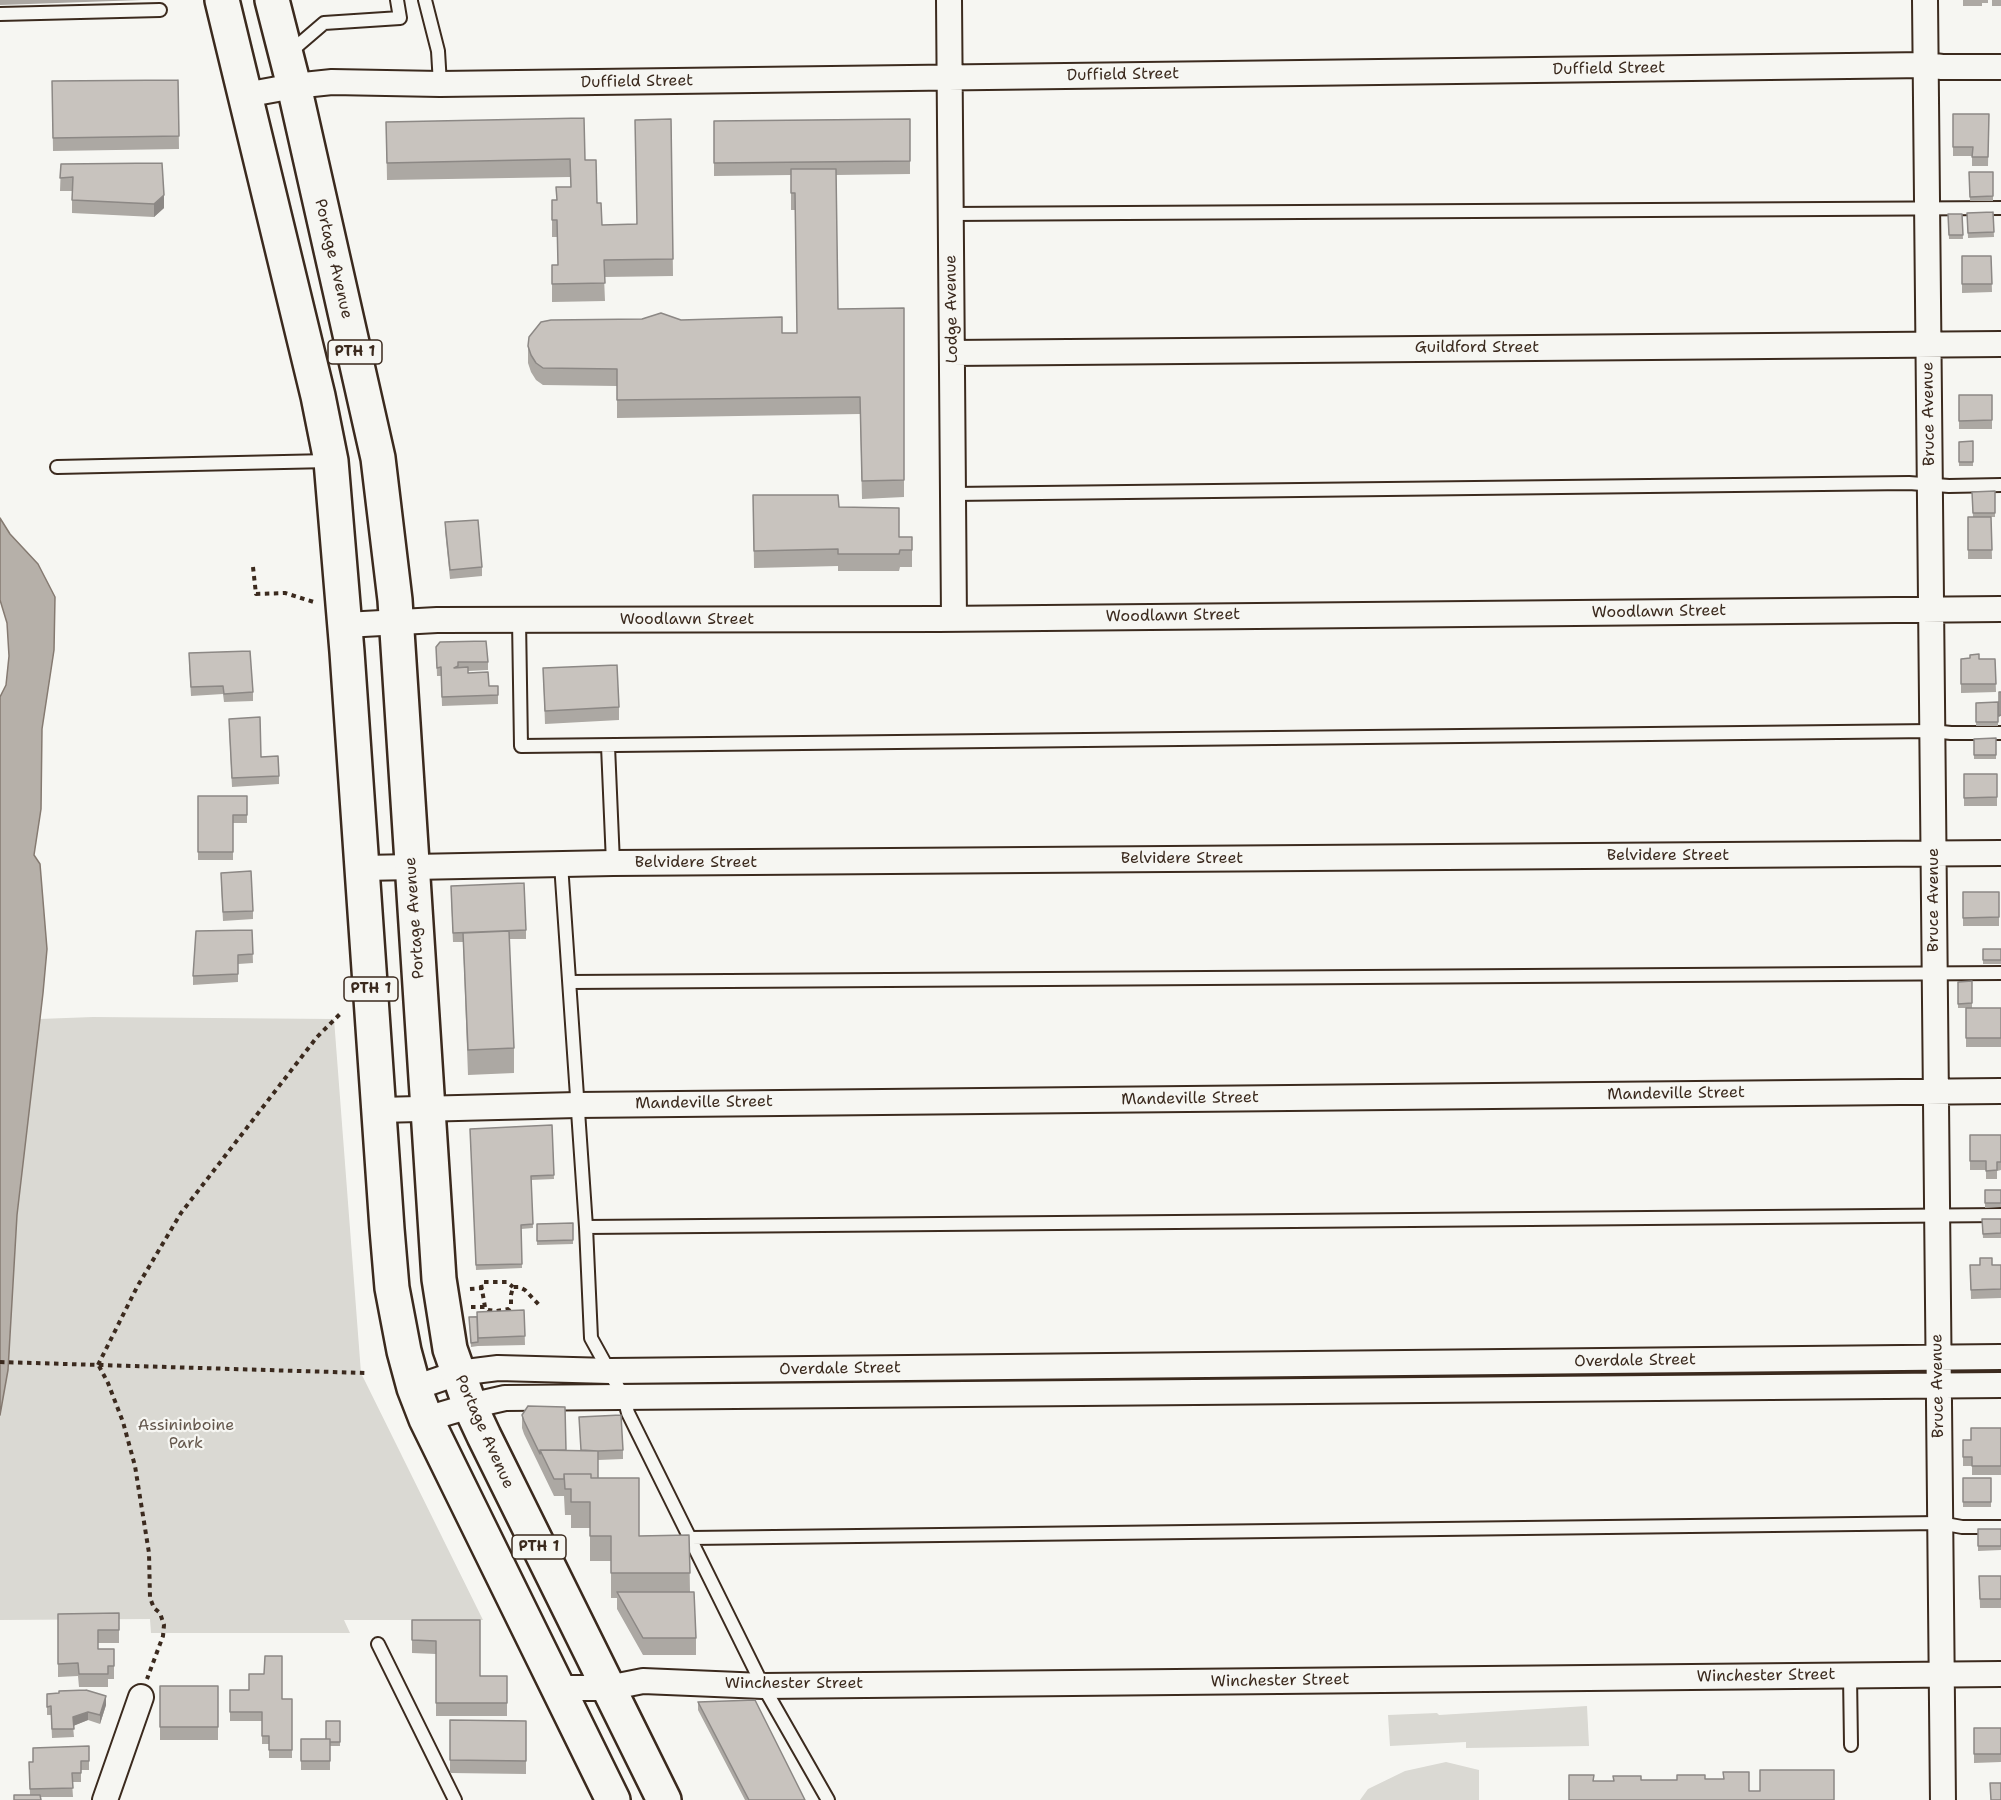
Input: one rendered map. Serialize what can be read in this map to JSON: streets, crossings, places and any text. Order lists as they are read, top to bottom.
{
  "streets": {
    "highway": ["Portage Avenue", "PTH 1"],
    "street": [
      "Duffield Street",
      "Lodge Avenue",
      "Guildford Street",
      "Bruce Avenue",
      "Woodlawn Street",
      "Belvidere Street",
      "Mandeville Street",
      "Overdale Street",
      "Winchester Street"
    ]
  },
  "crossings": [
    ["Duffield Street", "Portage Avenue"],
    ["Duffield Street", "Lodge Avenue"],
    ["Duffield Street", "PTH 1"],
    ["Duffield Street", "Bruce Avenue"],
    ["Portage Avenue", "Woodlawn Street"],
    ["Portage Avenue", "Belvidere Street"],
    ["Portage Avenue", "Mandeville Street"],
    ["Portage Avenue", "Overdale Street"],
    ["Portage Avenue", "Winchester Street"],
    ["Lodge Avenue", "Guildford Street"],
    ["Lodge Avenue", "Woodlawn Street"],
    ["Guildford Street", "Bruce Avenue"],
    ["PTH 1", "Woodlawn Street"],
    ["PTH 1", "Belvidere Street"],
    ["PTH 1", "Mandeville Street"],
    ["PTH 1", "Overdale Street"],
    ["PTH 1", "Winchester Street"],
    ["Bruce Avenue", "Woodlawn Street"],
    ["Bruce Avenue", "Belvidere Street"],
    ["Bruce Avenue", "Mandeville Street"],
    ["Bruce Avenue", "Overdale Street"],
    ["Bruce Avenue", "Winchester Street"]
  ],
  "parks": ["Assininboine Park"]
}
